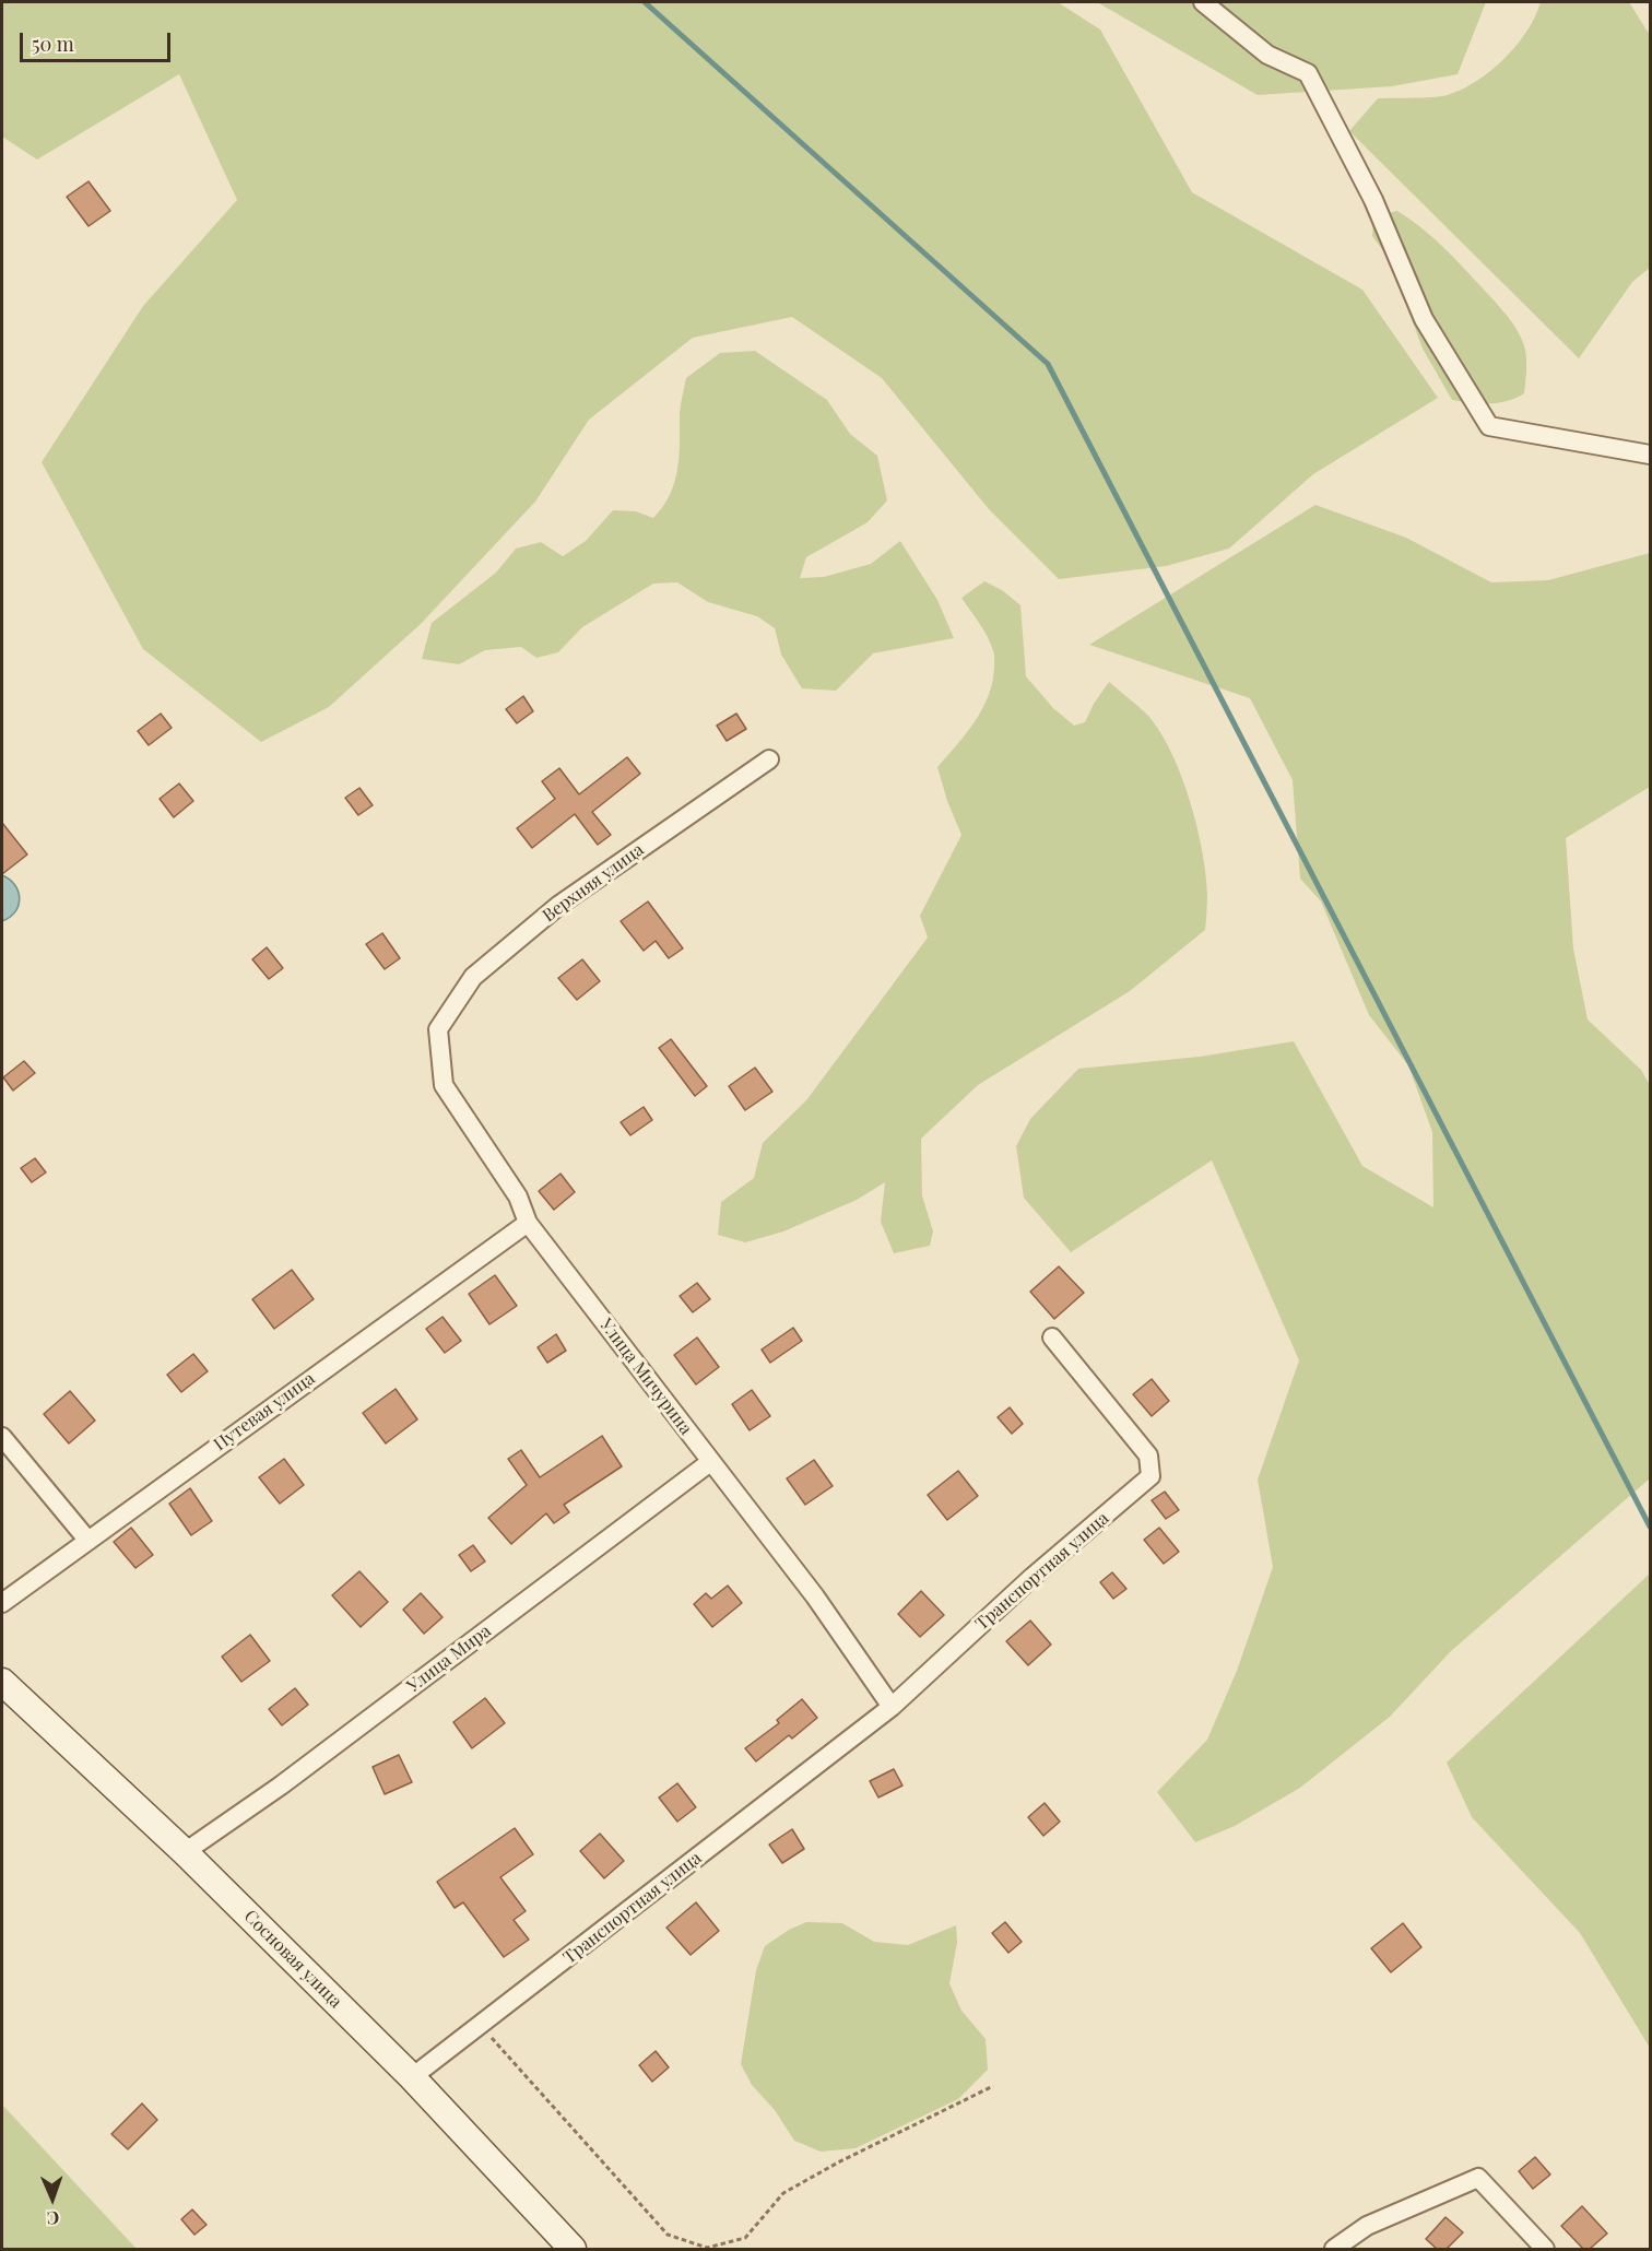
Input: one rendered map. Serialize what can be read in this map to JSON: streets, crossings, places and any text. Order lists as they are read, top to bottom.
{
  "streets": {
    "street": [
      "Верхняя улица",
      "Улица Мичурина",
      "Путевая улица",
      "Транспортная улица",
      "Улица Мира",
      "Сосновая улица"
    ]
  },
  "crossings": [
    ["Верхняя улица", "Улица Мичурина"],
    ["Улица Мичурина", "Путевая улица"],
    ["Улица Мичурина", "Транспортная улица"],
    ["Улица Мичурина", "Улица Мира"],
    ["Транспортная улица", "Сосновая улица"],
    ["Улица Мира", "Сосновая улица"]
  ],
  "scale_bar": "50 m",
  "north": "bottom"
}
